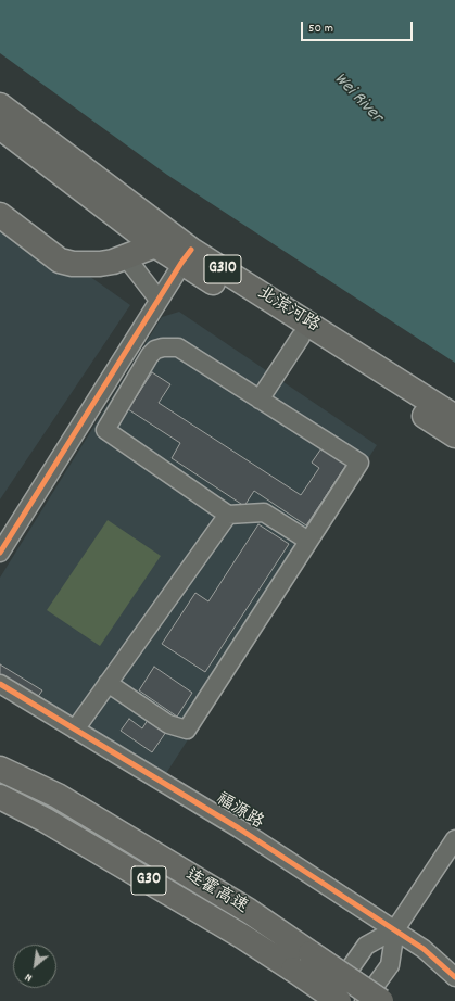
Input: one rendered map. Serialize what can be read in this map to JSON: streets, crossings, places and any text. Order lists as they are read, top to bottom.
{
  "streets": {
    "highway": [
      "G310",
      "北滨河路",
      "G30",
      "连霍高速"
    ],
    "street": ["福源路"]
  },
  "water": ["Wei River"],
  "scale_bar": "50 m",
  "north": "bottom left"
}
